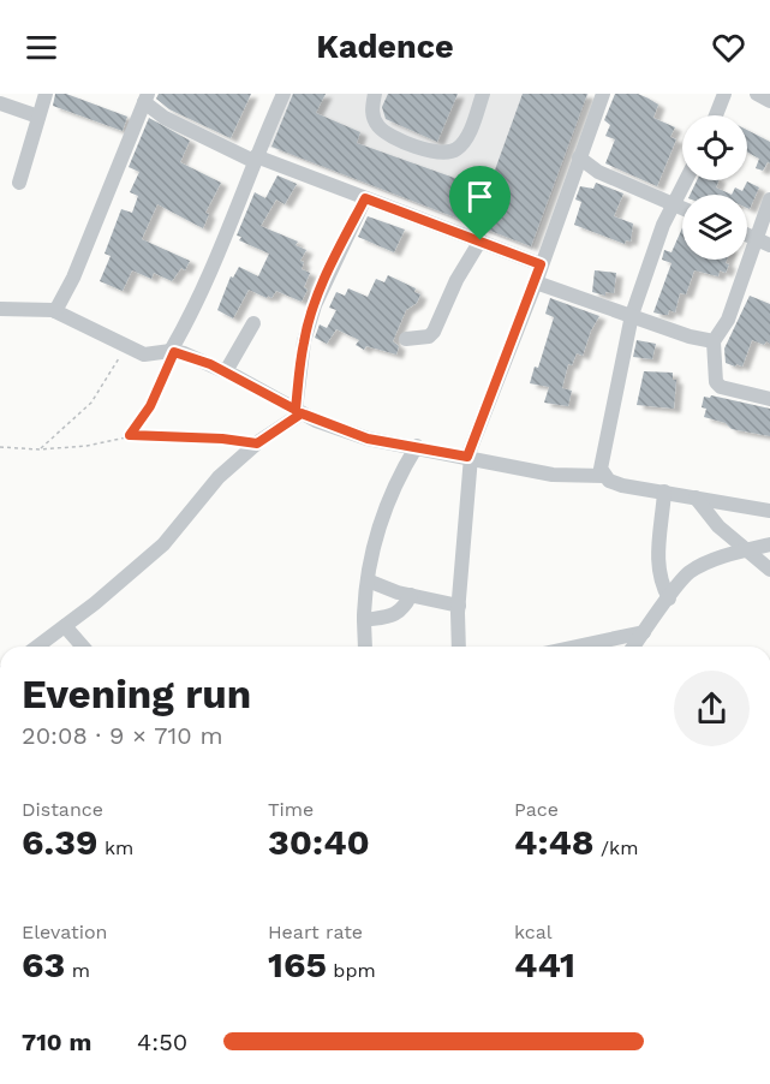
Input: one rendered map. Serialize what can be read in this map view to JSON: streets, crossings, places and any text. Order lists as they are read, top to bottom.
{
  "page": {
    "header": "Kadence",
    "heading": ["Evening run", "20:08 · 9 × 710 m"],
    "stats": [
      ["Distance", "6.39 km"],
      ["Time", "30:40"],
      ["Pace", "4:48 /km"],
      ["Elevation", "63 m"],
      ["Heart rate", "165 bpm"],
      ["kcal", "441"]
    ],
    "list": [
      {
        "name": "710 m",
        "note": "4:50"
      }
    ]
  }
}
